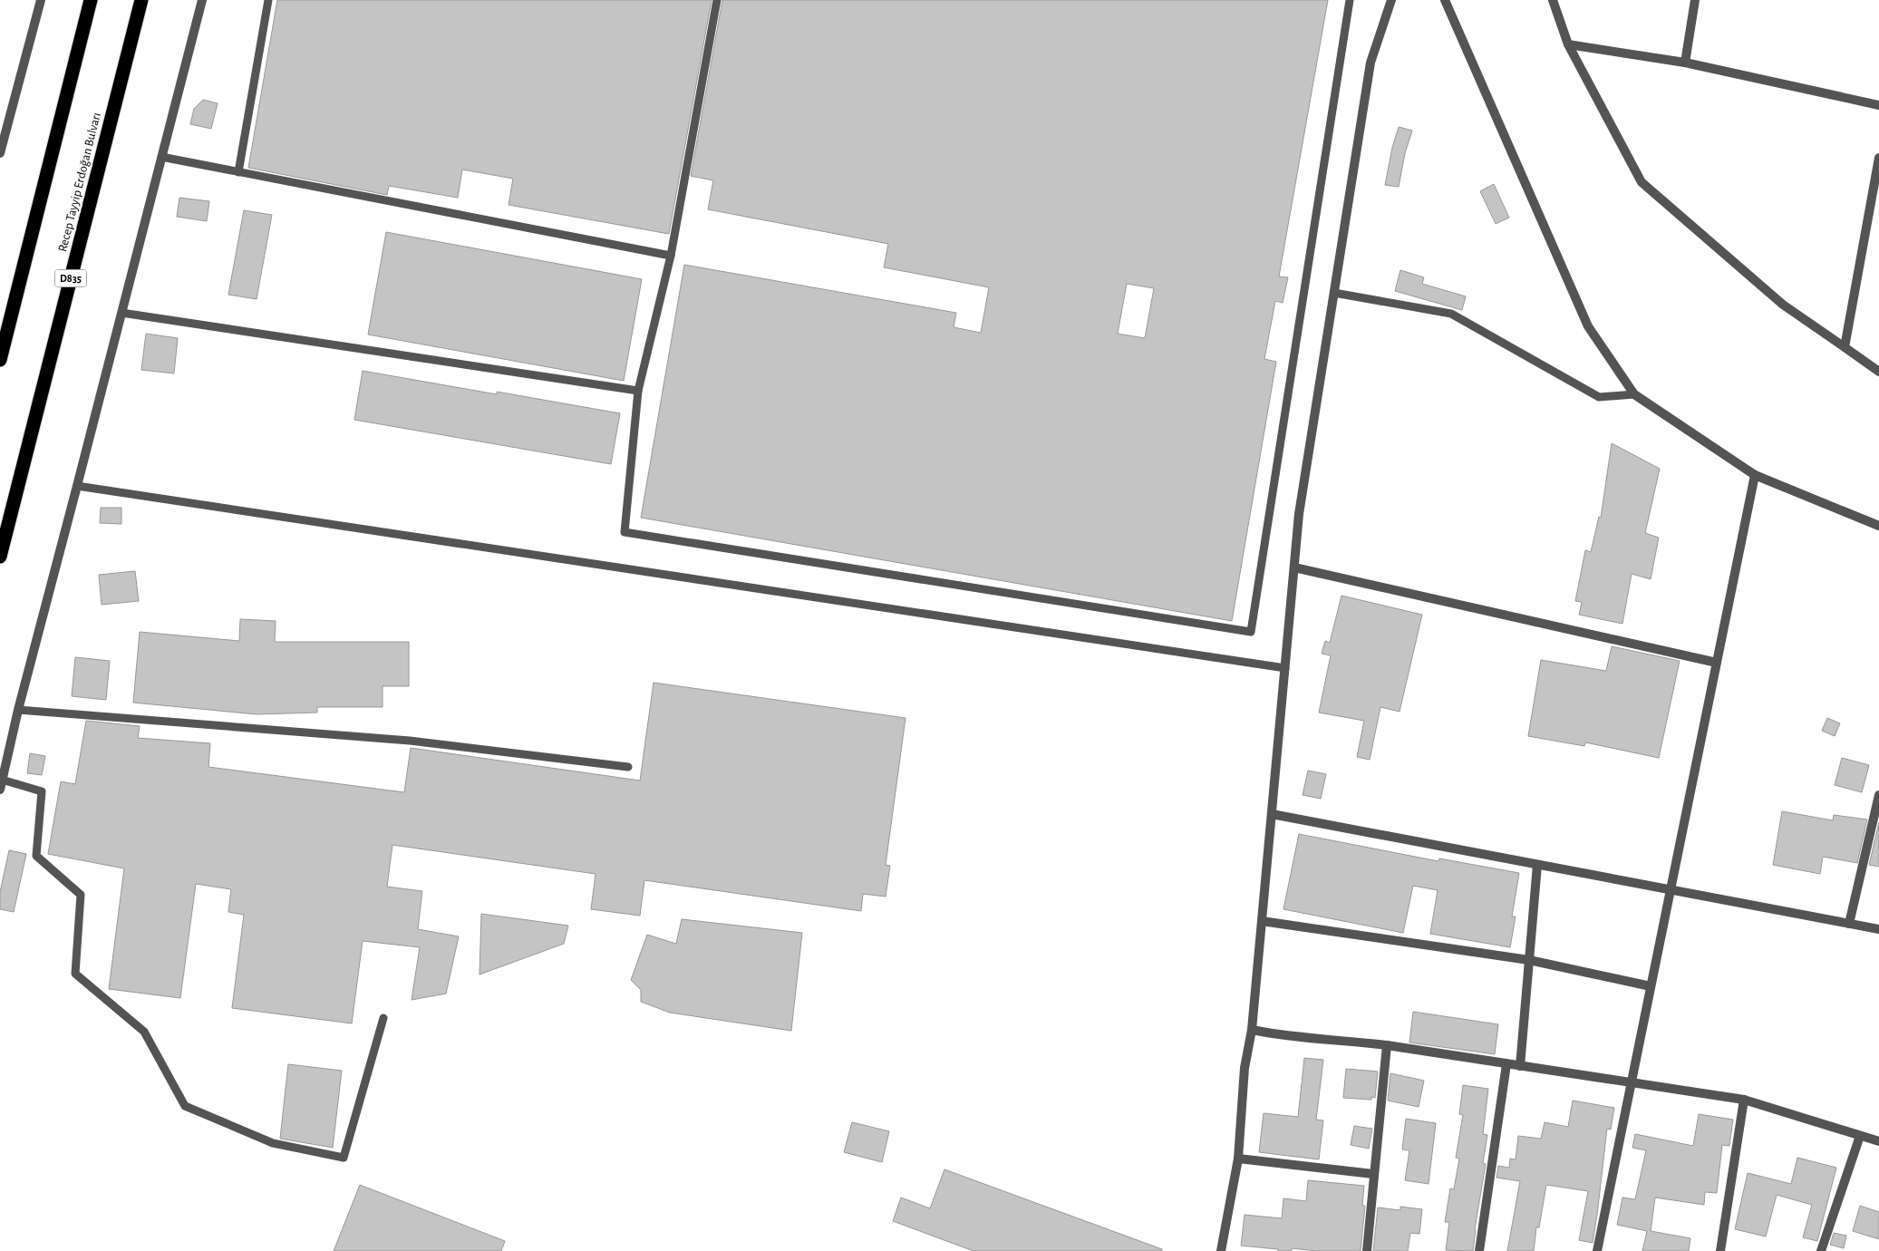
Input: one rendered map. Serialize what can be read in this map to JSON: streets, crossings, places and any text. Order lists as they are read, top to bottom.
{
  "streets": {
    "highway": ["Recep Tayyip Erdoğan Bulvarı", "D835"]
  }
}
